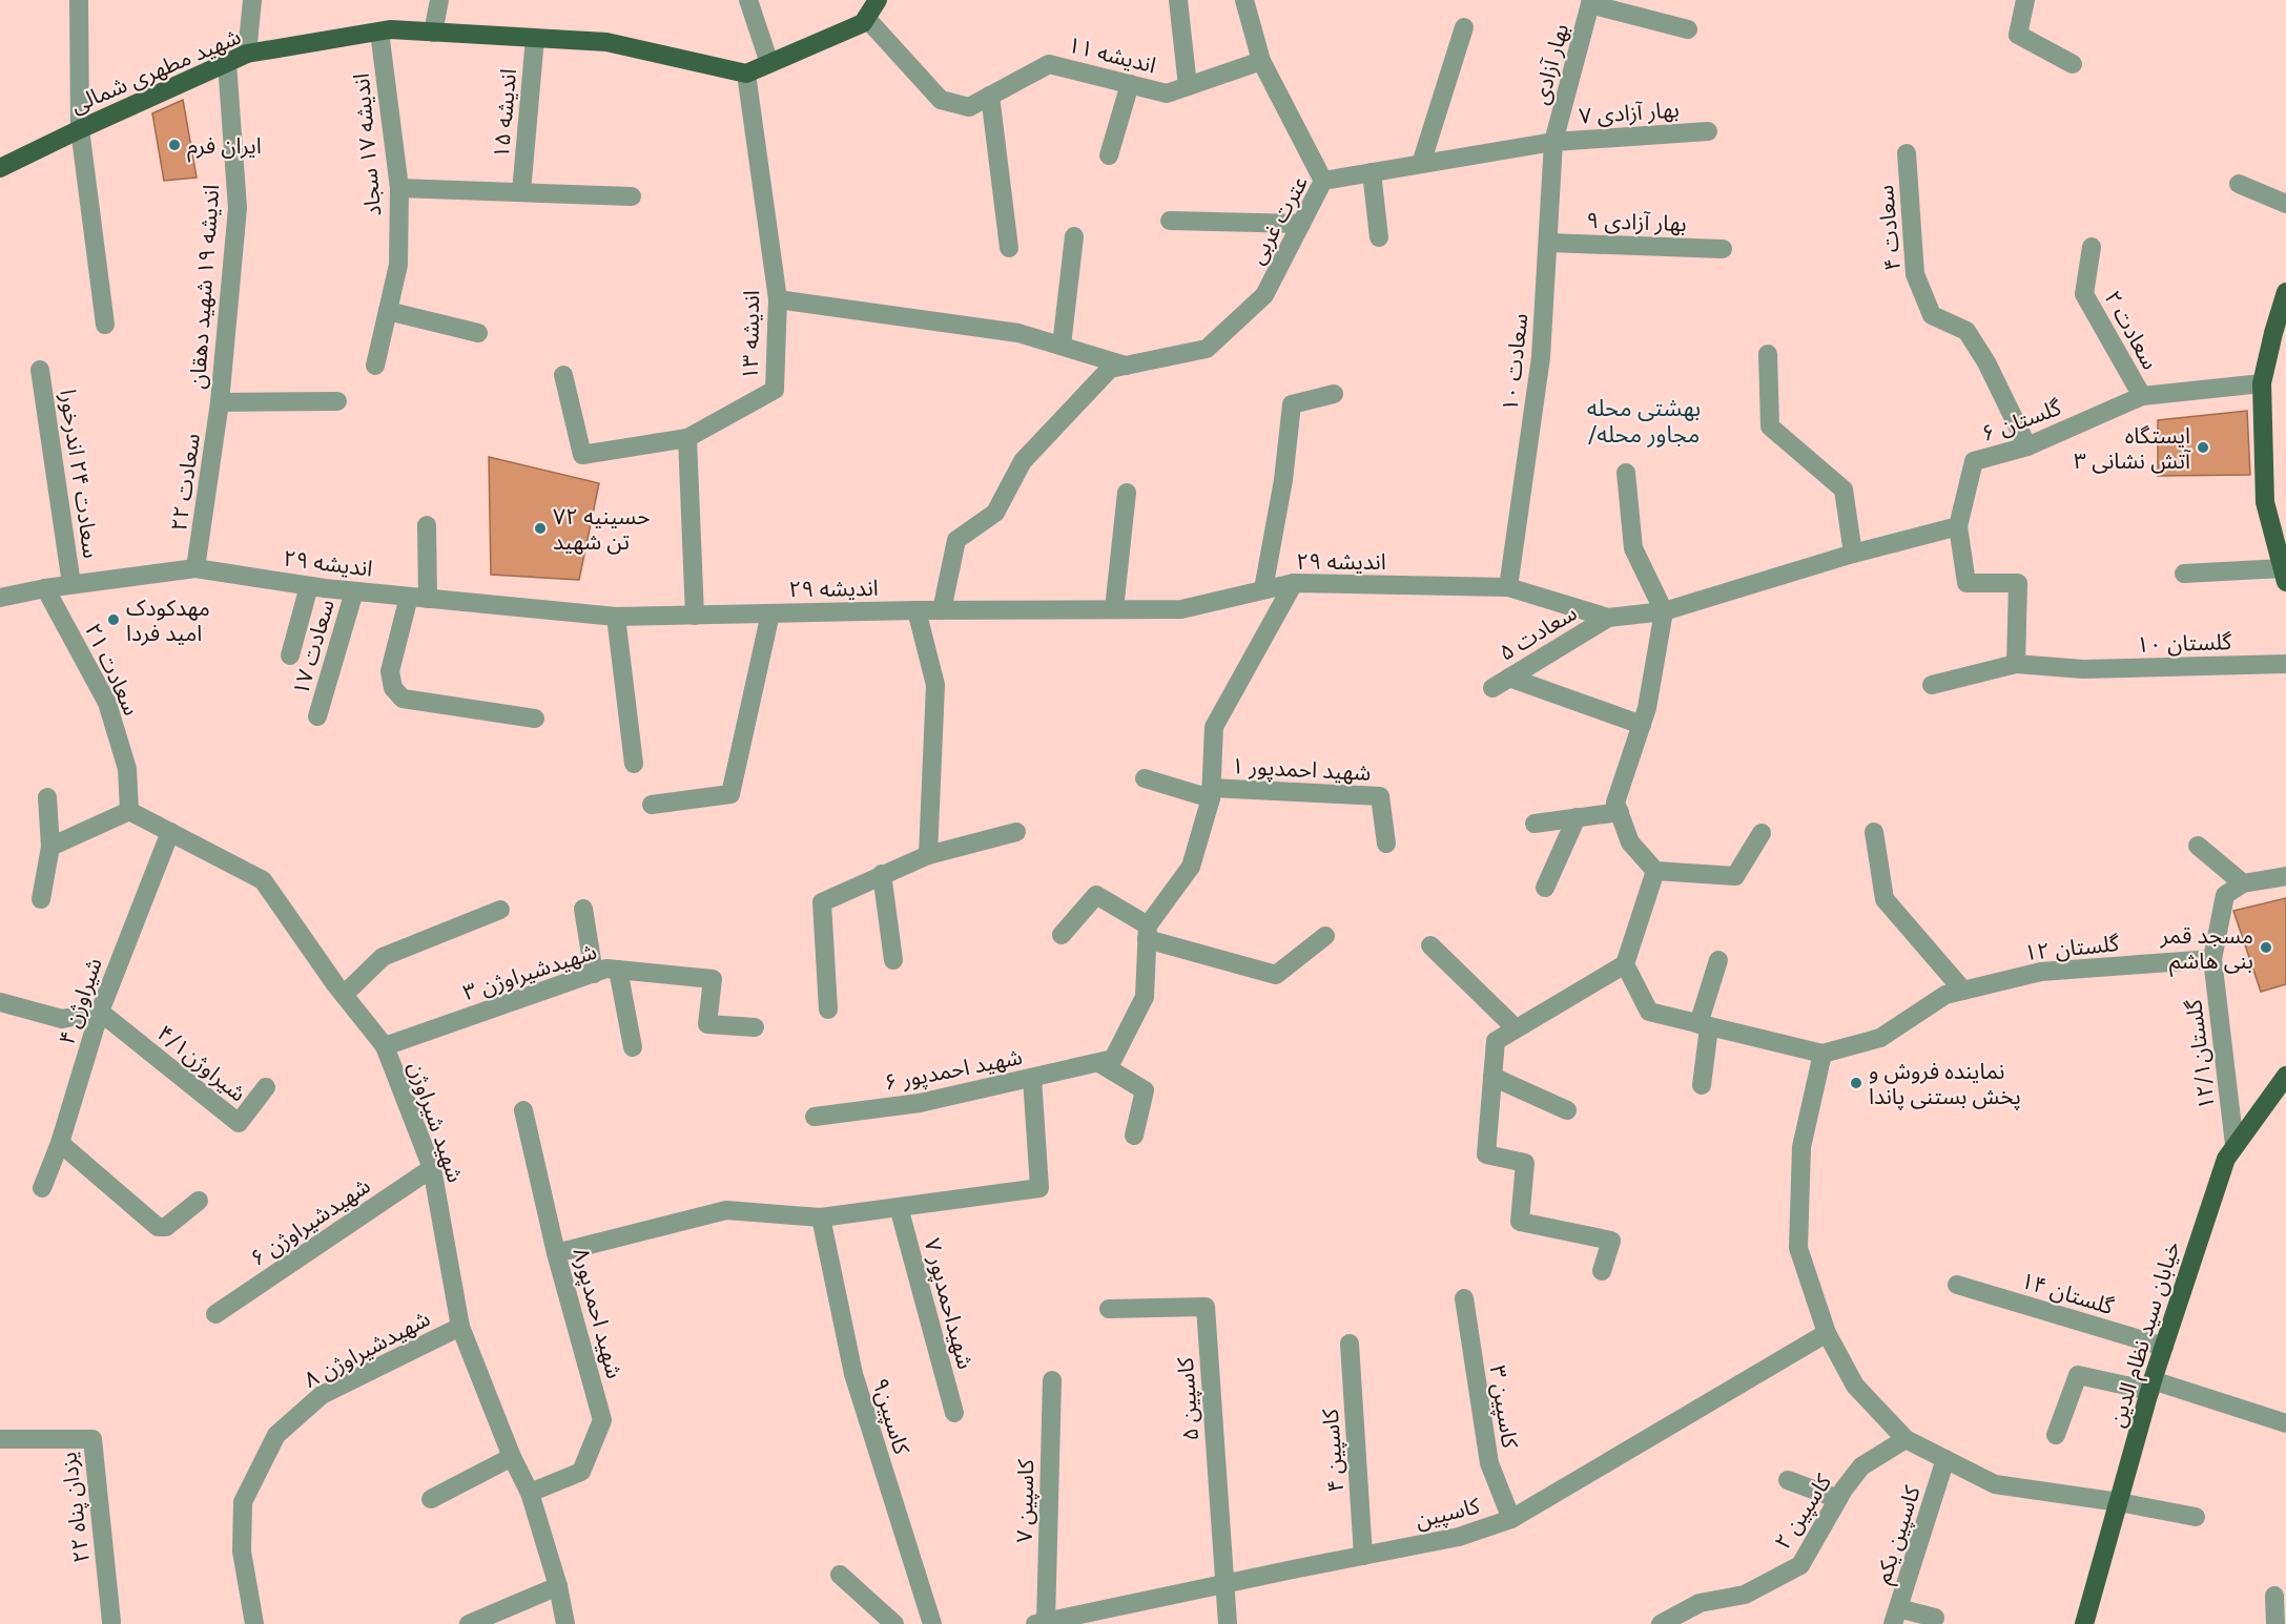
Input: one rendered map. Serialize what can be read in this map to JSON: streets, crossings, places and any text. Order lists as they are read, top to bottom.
{
  "streets": {
    "main road": ["شهید مطهری شمالی", "خیابان سید نظام الدین"],
    "street": [
      "اندیشه ۱۱",
      "بهار آزادی",
      "بهار آزادی ۷",
      "اندیشه ۱۵",
      "اندیشه ۱۷ سجاد",
      "عترت غربی",
      "بهار آزادی ۹",
      "سعادت ۴",
      "اندیشه ۱۹ شهید دهقان",
      "سعادت ۲",
      "اندیشه ۱۳",
      "سعادت ۱۰",
      "گلستان ۶",
      "سعادت ۲۴ اندرخورا",
      "سعادت ۲۲",
      "اندیشه ۲۹",
      "سعادت ۵",
      "گلستان ۱۰",
      "سعادت ۱۷",
      "سعادت ۲۱",
      "شهید احمدپور ۱",
      "گلستان ۱۲",
      "شهیدشیراوژن ۳",
      "شیراوژن ۴",
      "گلستان۱۲/۱",
      "شیراوژن۴/۱",
      "شهید احمدپور ۶",
      "شهید شیراوژن",
      "شهیدشیراوژن ۶",
      "گلستان ۱۴",
      "شهیداحمدپور ۷",
      "شهید احمدپور۸",
      "شهیدشیراوژن ۸",
      "کاسپین ۵",
      "کاسپین ۳",
      "کاسپین۹",
      "کاسپین ۴",
      "کاسپین ۷",
      "یزدان پناه ۲۲",
      "کاسپین ۲",
      "کاسپین",
      "کاسپین یکم"
    ]
  },
  "crossings": [
    ["بهار آزادی", "بهار آزادی ۷"],
    ["بهار آزادی", "عترت غربی"],
    ["بهار آزادی", "سعادت ۱۰"],
    ["شهید مطهری شمالی", "اندیشه ۱۵"],
    ["شهید مطهری شمالی", "اندیشه ۱۷ سجاد"],
    ["شهید مطهری شمالی", "اندیشه ۱۹ شهید دهقان"],
    ["شهید مطهری شمالی", "اندیشه ۱۳"],
    ["بهار آزادی ۷", "عترت غربی"],
    ["بهار آزادی ۷", "سعادت ۱۰"],
    ["عترت غربی", "سعادت ۱۰"],
    ["بهار آزادی ۹", "سعادت ۱۰"],
    ["سعادت ۴", "گلستان ۶"],
    ["اندیشه ۱۹ شهید دهقان", "سعادت ۲۲"],
    ["سعادت ۲", "گلستان ۶"],
    ["سعادت ۱۰", "اندیشه ۲۹"],
    ["سعادت ۲۴ اندرخورا", "اندیشه ۲۹"],
    ["سعادت ۲۲", "اندیشه ۲۹"],
    ["اندیشه ۲۹", "سعادت ۵"],
    ["اندیشه ۲۹", "سعادت ۱۷"],
    ["اندیشه ۲۹", "سعادت ۲۱"],
    ["سعادت ۲۱", "شهید شیراوژن"],
    ["گلستان ۱۲", "گلستان۱۲/۱"],
    ["شهیدشیراوژن ۳", "شهید شیراوژن"],
    ["شیراوژن ۴", "شیراوژن۴/۱"],
    ["شیراوژن ۴", "شهید شیراوژن"],
    ["گلستان۱۲/۱", "خیابان سید نظام الدین"],
    ["شهید شیراوژن", "شهیدشیراوژن ۶"],
    ["شهید شیراوژن", "شهید احمدپور۸"],
    ["شهید شیراوژن", "شهیدشیراوژن ۸"],
    ["گلستان ۱۴", "خیابان سید نظام الدین"],
    ["کاسپین ۵", "کاسپین"],
    ["کاسپین ۳", "کاسپین"],
    ["کاسپین ۴", "کاسپین"],
    ["کاسپین ۷", "کاسپین"]
  ],
  "districts": ["بهشتی محله /مجاور محله"],
  "places": [
    "ایران فرم",
    "ایستگاه آتش نشانی ۳",
    "حسینیه ۷۲ تن شهید",
    "مهدکودک امید فردا",
    "مسجد قمر بنی هاشم",
    "نماینده فروش و پخش بستنی پاندا"
  ]
}
